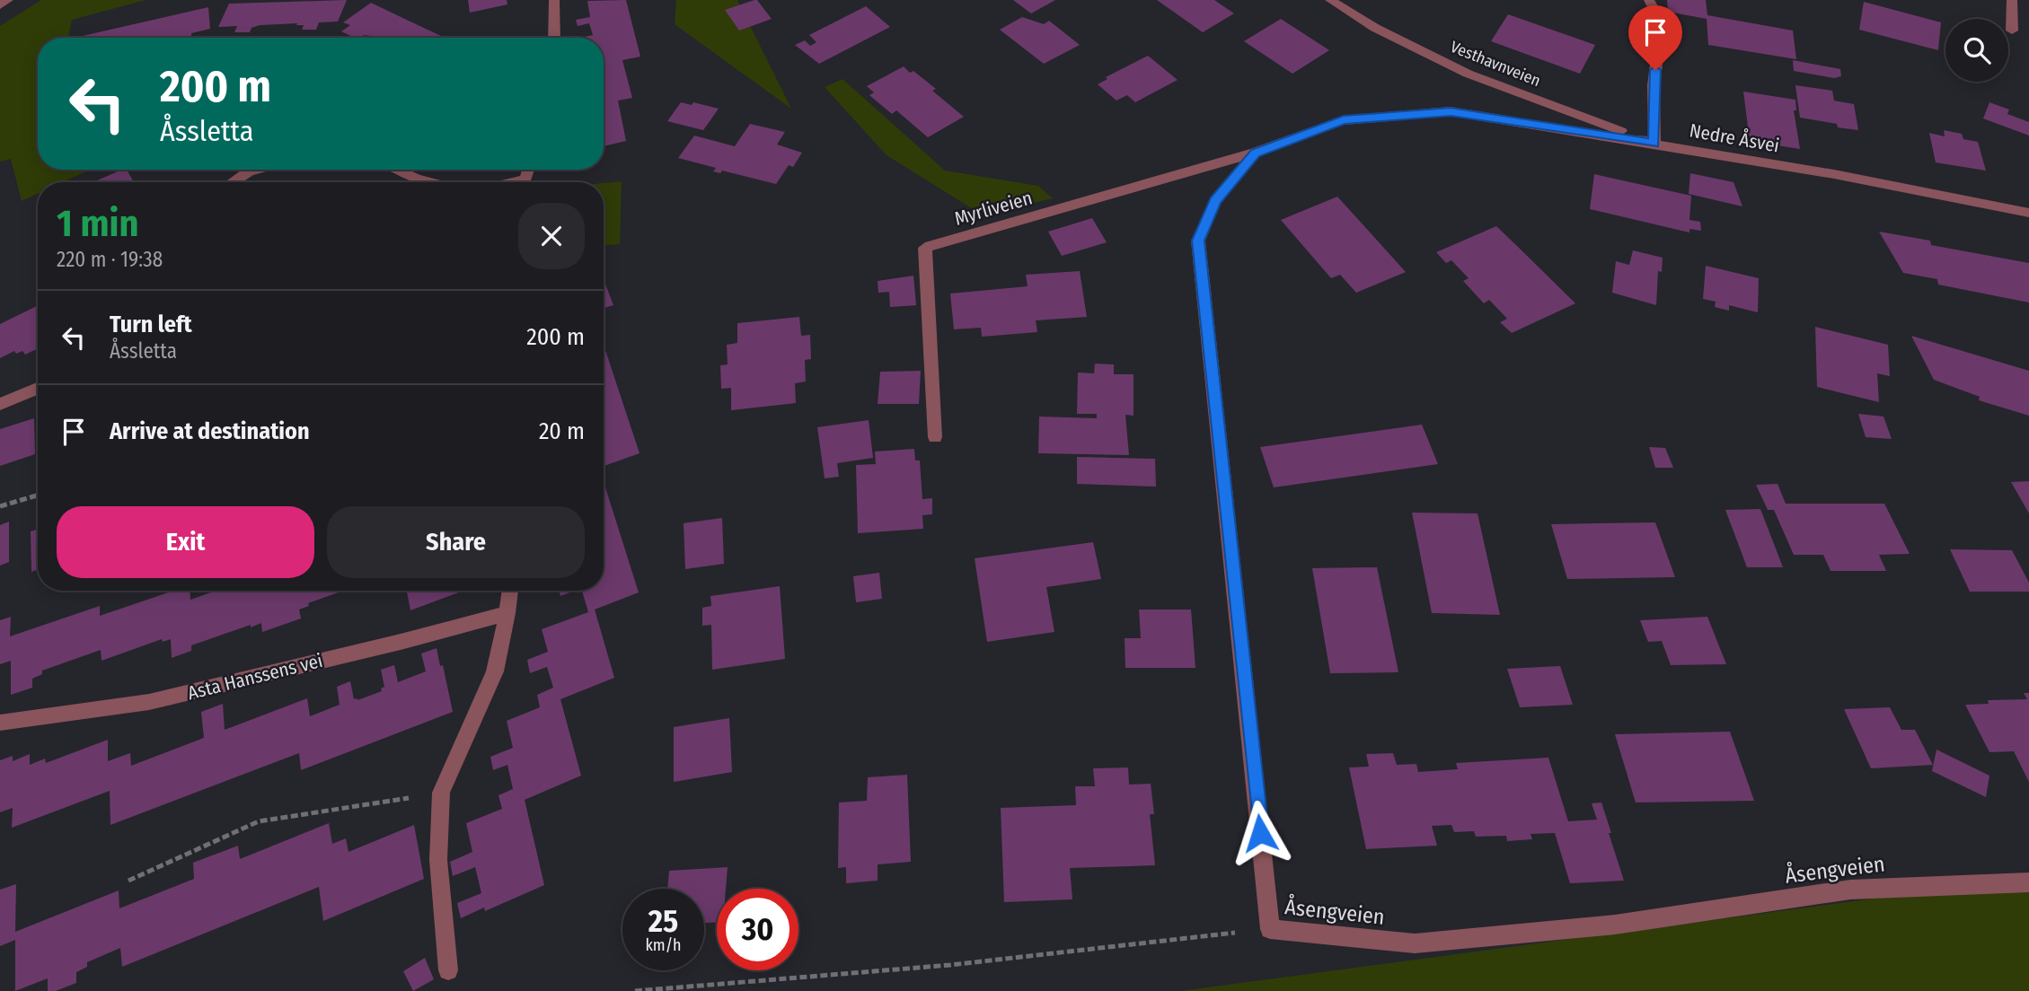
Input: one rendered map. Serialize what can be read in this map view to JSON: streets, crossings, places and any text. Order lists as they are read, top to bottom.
{
  "streets": {
    "street": [
      "Vesthavnveien",
      "Nedre Åsvei",
      "Myrliveien",
      "Asta Hanssens vei",
      "Åsengveien"
    ]
  },
  "crossings": [
    ["Vesthavnveien", "Nedre Åsvei"],
    ["Nedre Åsvei", "Myrliveien"]
  ],
  "page": {
    "turn": ["200 m", "Åssletta"],
    "heading": ["1 min", "220 m · 19:38"],
    "list": [
      {
        "name": "Turn left",
        "note": "Åssletta",
        "value": "200 m"
      },
      {
        "name": "Arrive at destination",
        "value": "20 m"
      }
    ],
    "buttons": ["Exit", "Share"],
    "speed": "25 km/h",
    "limit": "30"
  }
}
